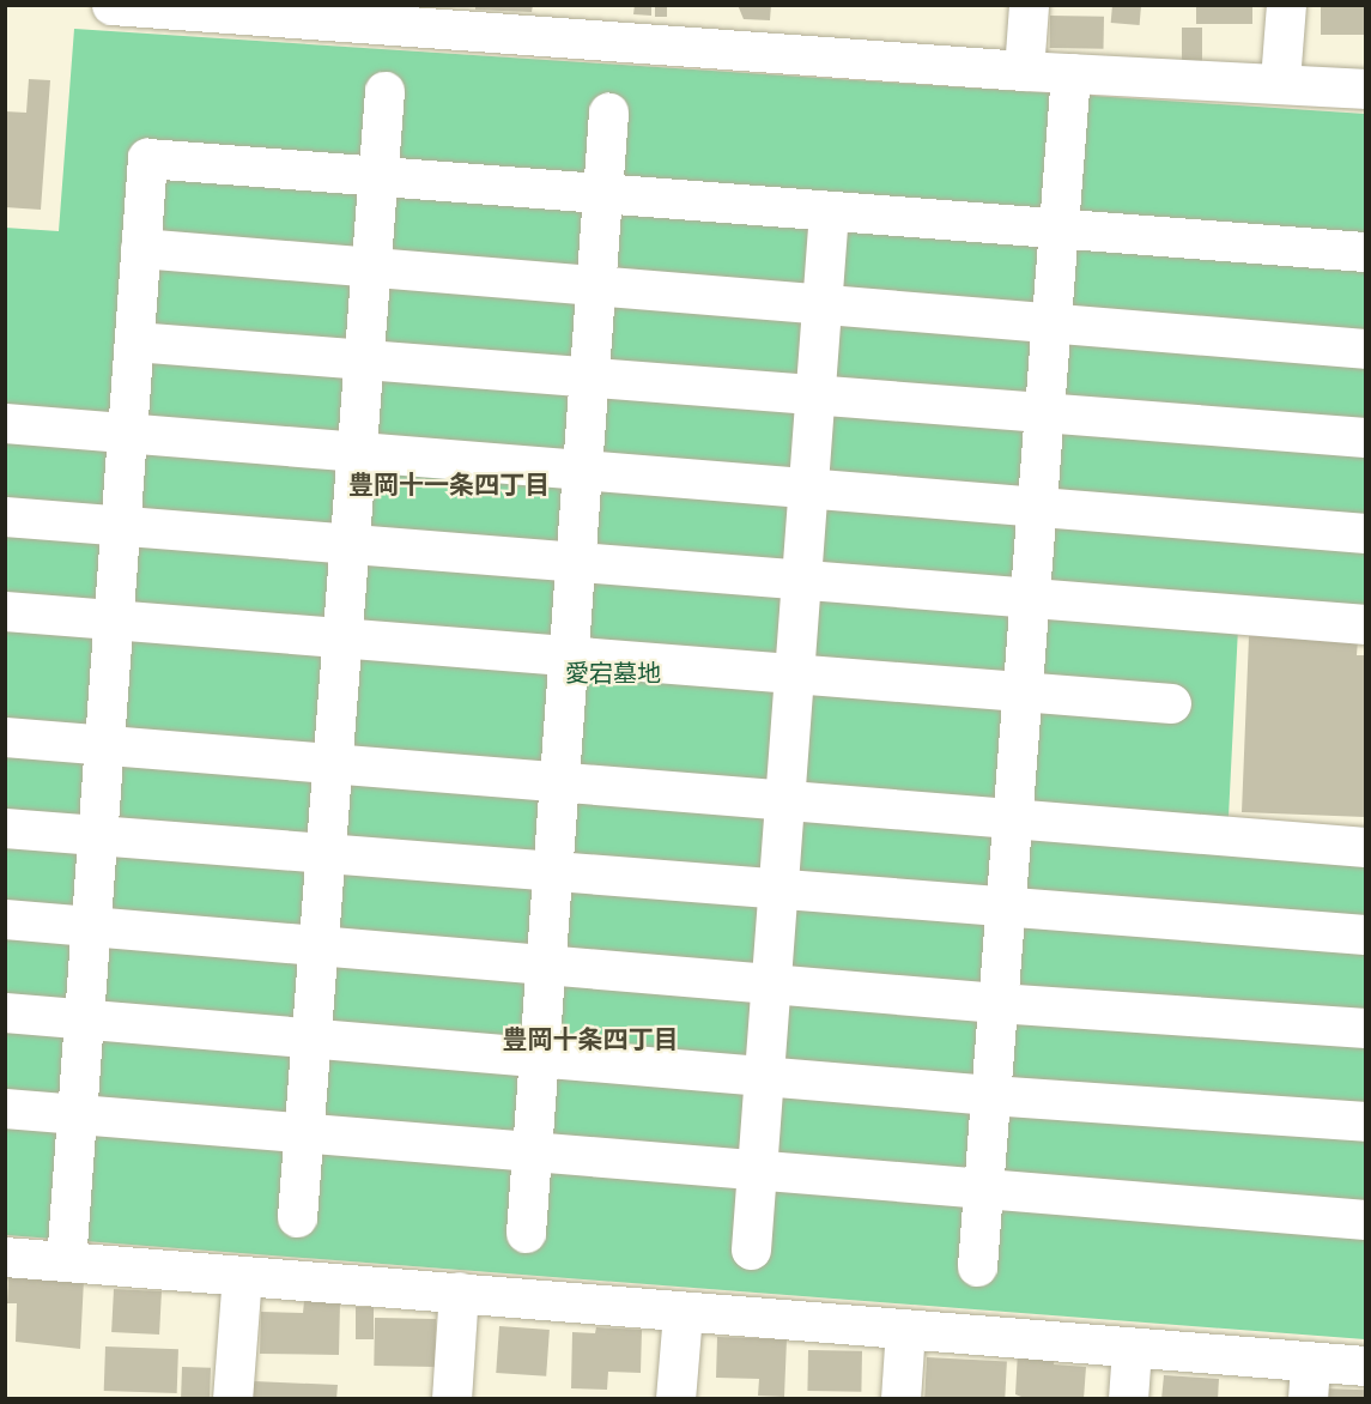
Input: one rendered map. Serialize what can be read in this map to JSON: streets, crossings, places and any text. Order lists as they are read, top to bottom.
{
  "districts": ["豊岡十一条四丁目", "豊岡十条四丁目"],
  "parks": ["愛宕墓地"]
}
